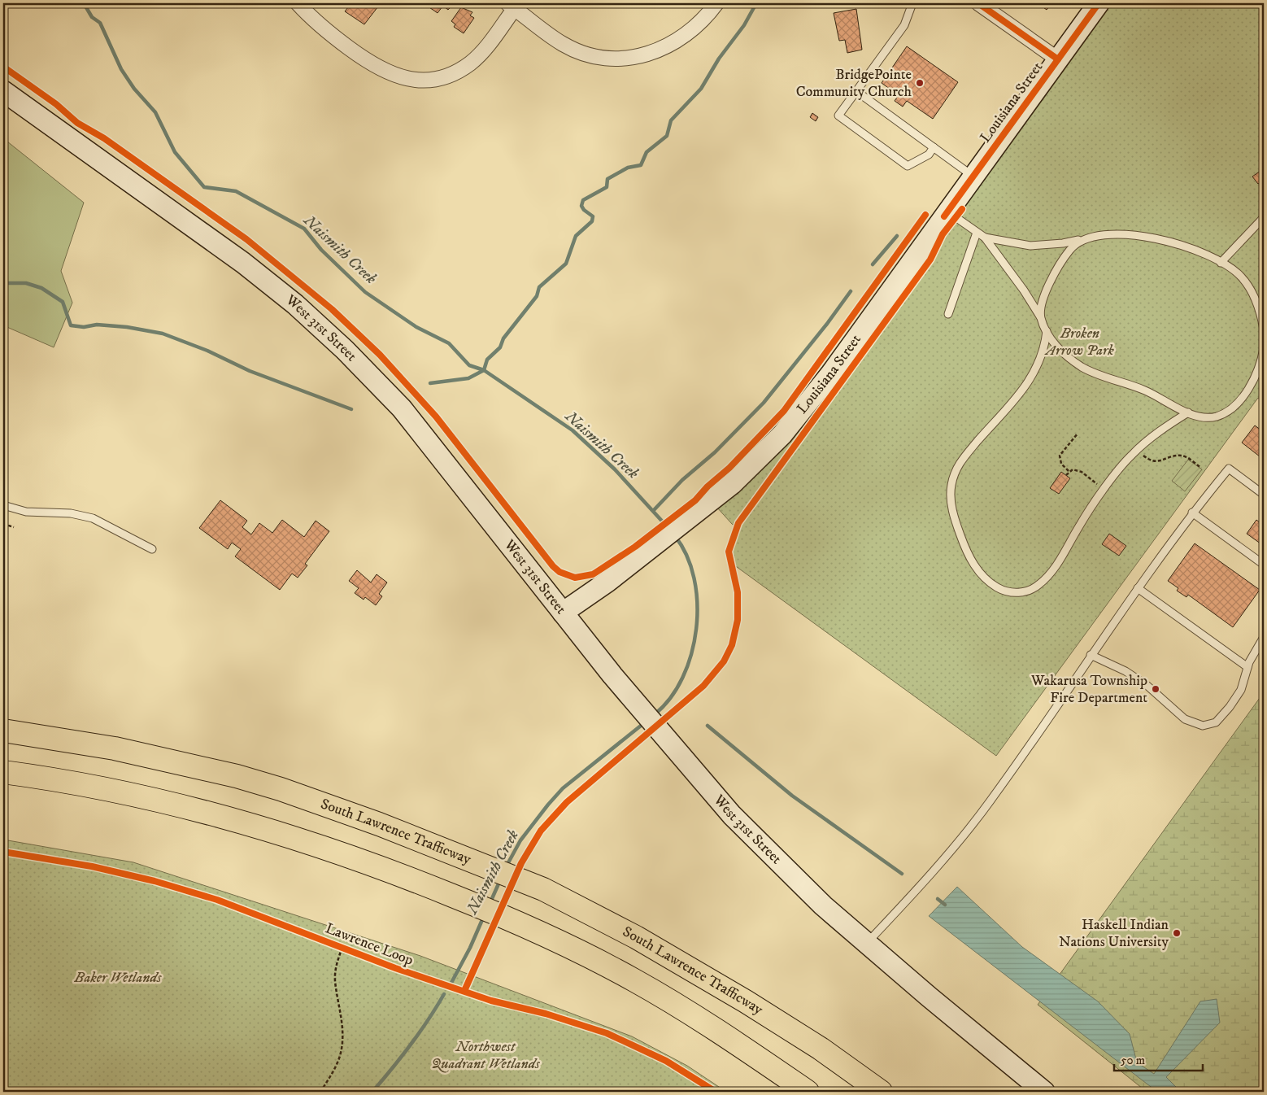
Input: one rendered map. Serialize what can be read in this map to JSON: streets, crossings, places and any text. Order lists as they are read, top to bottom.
{
  "streets": {
    "highway": ["South Lawrence Trafficway"],
    "main road": ["Louisiana Street", "West 31st Street"],
    "cycle path": ["Lawrence Loop"]
  },
  "crossings": [
    ["Louisiana Street", "West 31st Street"]
  ],
  "water": ["Naismith Creek"],
  "parks": ["Broken Arrow Park", "Baker Wetlands", "Northwest Quadrant Wetlands"],
  "places": ["BridgePointe Community Church", "Wakarusa Township Fire Department", "Haskell Indian Nations University"],
  "scale_bar": "50 m"
}
